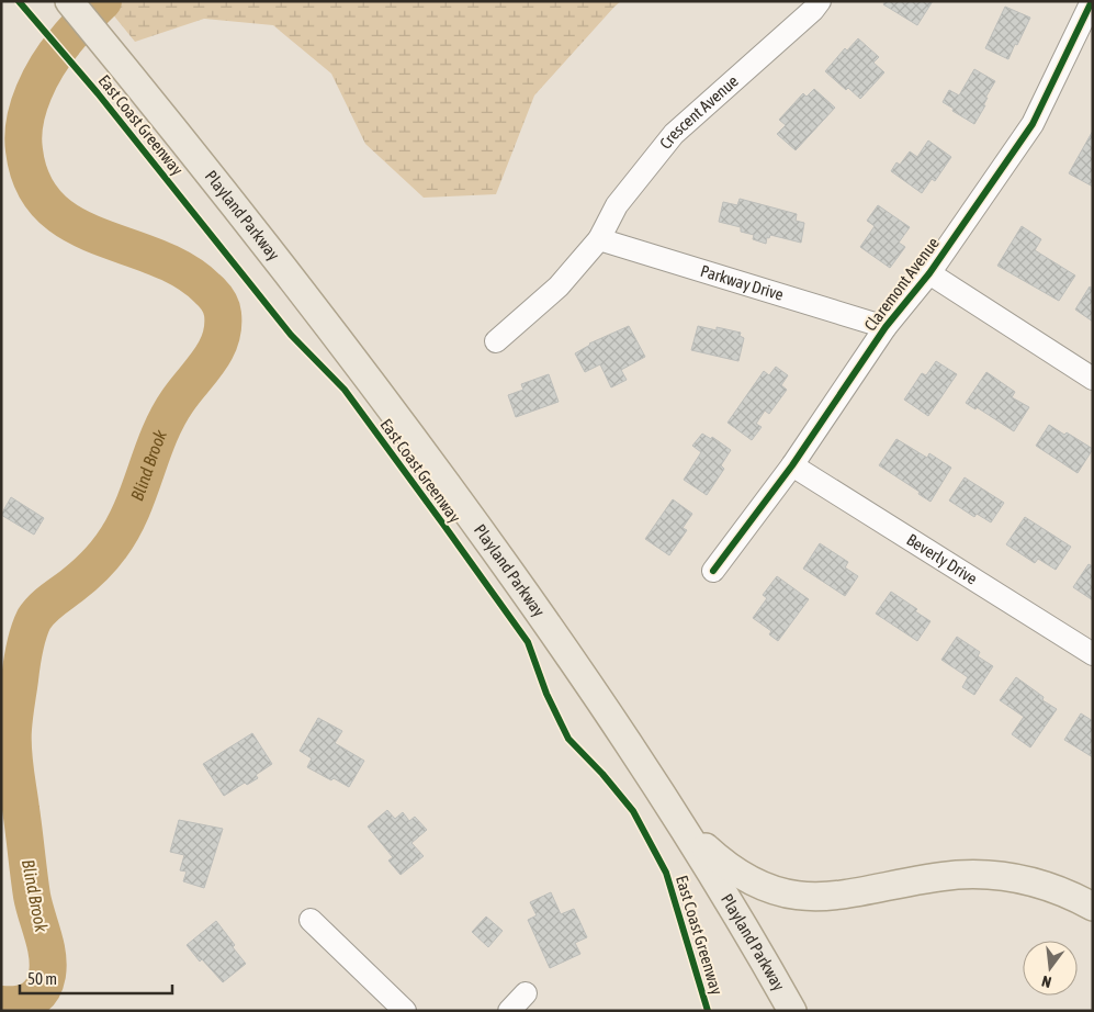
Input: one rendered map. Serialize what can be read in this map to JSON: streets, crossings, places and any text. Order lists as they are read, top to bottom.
{
  "streets": {
    "main road": ["Playland Parkway"],
    "street": [
      "Crescent Avenue",
      "Parkway Drive",
      "Claremont Avenue",
      "Beverly Drive"
    ],
    "cycle path": ["East Coast Greenway"]
  },
  "crossings": [
    ["Crescent Avenue", "Parkway Drive"],
    ["Parkway Drive", "Claremont Avenue"],
    ["Claremont Avenue", "Beverly Drive"]
  ],
  "water": ["Blind Brook"],
  "scale_bar": "50 m",
  "north": "bottom"
}
